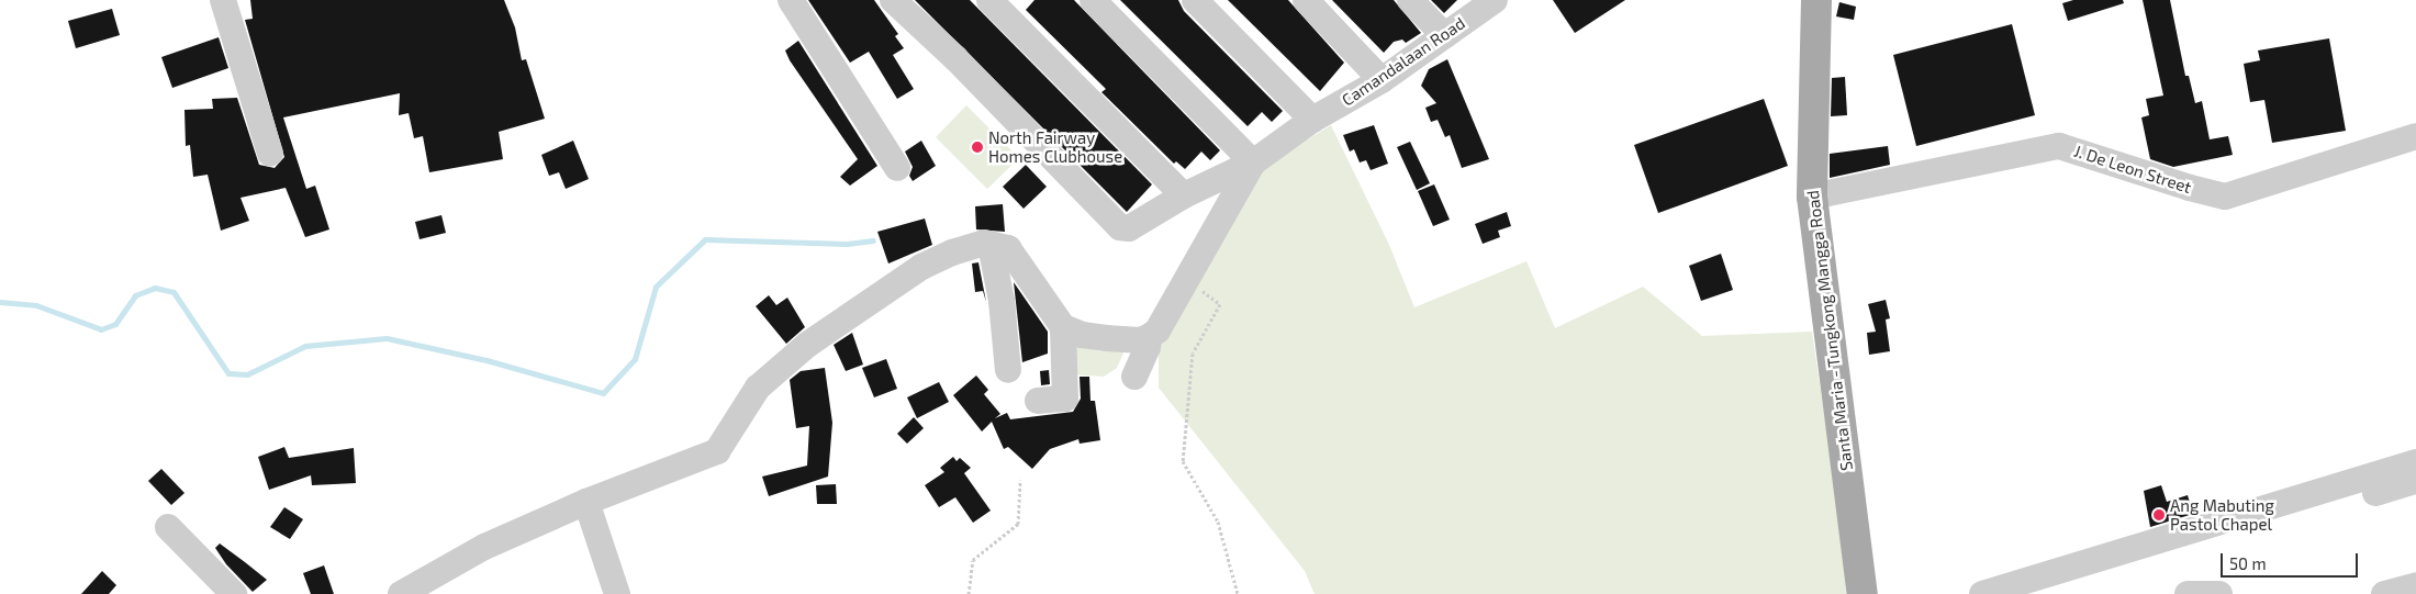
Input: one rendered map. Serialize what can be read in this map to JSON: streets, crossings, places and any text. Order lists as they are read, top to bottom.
{
  "streets": {
    "main road": ["Santa Maria - Tungkong Mangga Road"],
    "street": ["Camandalaan Road", "J. De Leon Street"]
  },
  "crossings": [
    ["J. De Leon Street", "Santa Maria - Tungkong Mangga Road"]
  ],
  "places": ["North Fairway Homes Clubhouse", "Ang Mabuting Pastol Chapel"],
  "scale_bar": "50 m"
}
